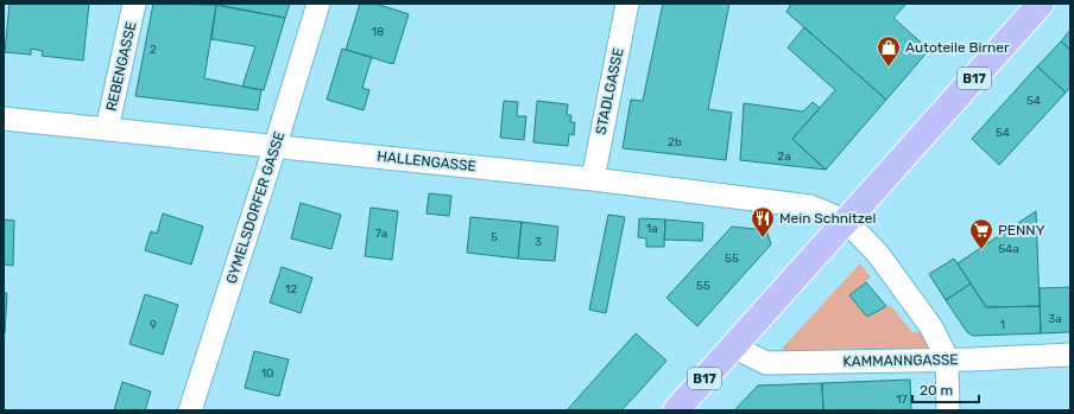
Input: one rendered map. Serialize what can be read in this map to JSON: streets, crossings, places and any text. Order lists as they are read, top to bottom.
{
  "streets": {
    "main road": ["B17"],
    "street": [
      "REBENGASSE",
      "STADLGASSE",
      "HALLENGASSE",
      "GYMELSDORFER GASSE",
      "KAMMANNGASSE"
    ]
  },
  "crossings": [
    ["REBENGASSE", "HALLENGASSE"],
    ["B17", "HALLENGASSE"],
    ["B17", "KAMMANNGASSE"],
    ["STADLGASSE", "HALLENGASSE"],
    ["HALLENGASSE", "GYMELSDORFER GASSE"]
  ],
  "places": {
    "shop": ["Autoteile Birner"],
    "restaurant": ["Mein Schnitzel"],
    "supermarket": ["PENNY"]
  },
  "house_numbers": [
    "18",
    "2",
    "54",
    "54",
    "2b",
    "2a",
    "1a",
    "7a",
    "5",
    "3",
    "54a",
    "55",
    "55",
    "12",
    "3a",
    "9",
    "1",
    "10",
    "17"
  ],
  "scale_bar": "20 m"
}
